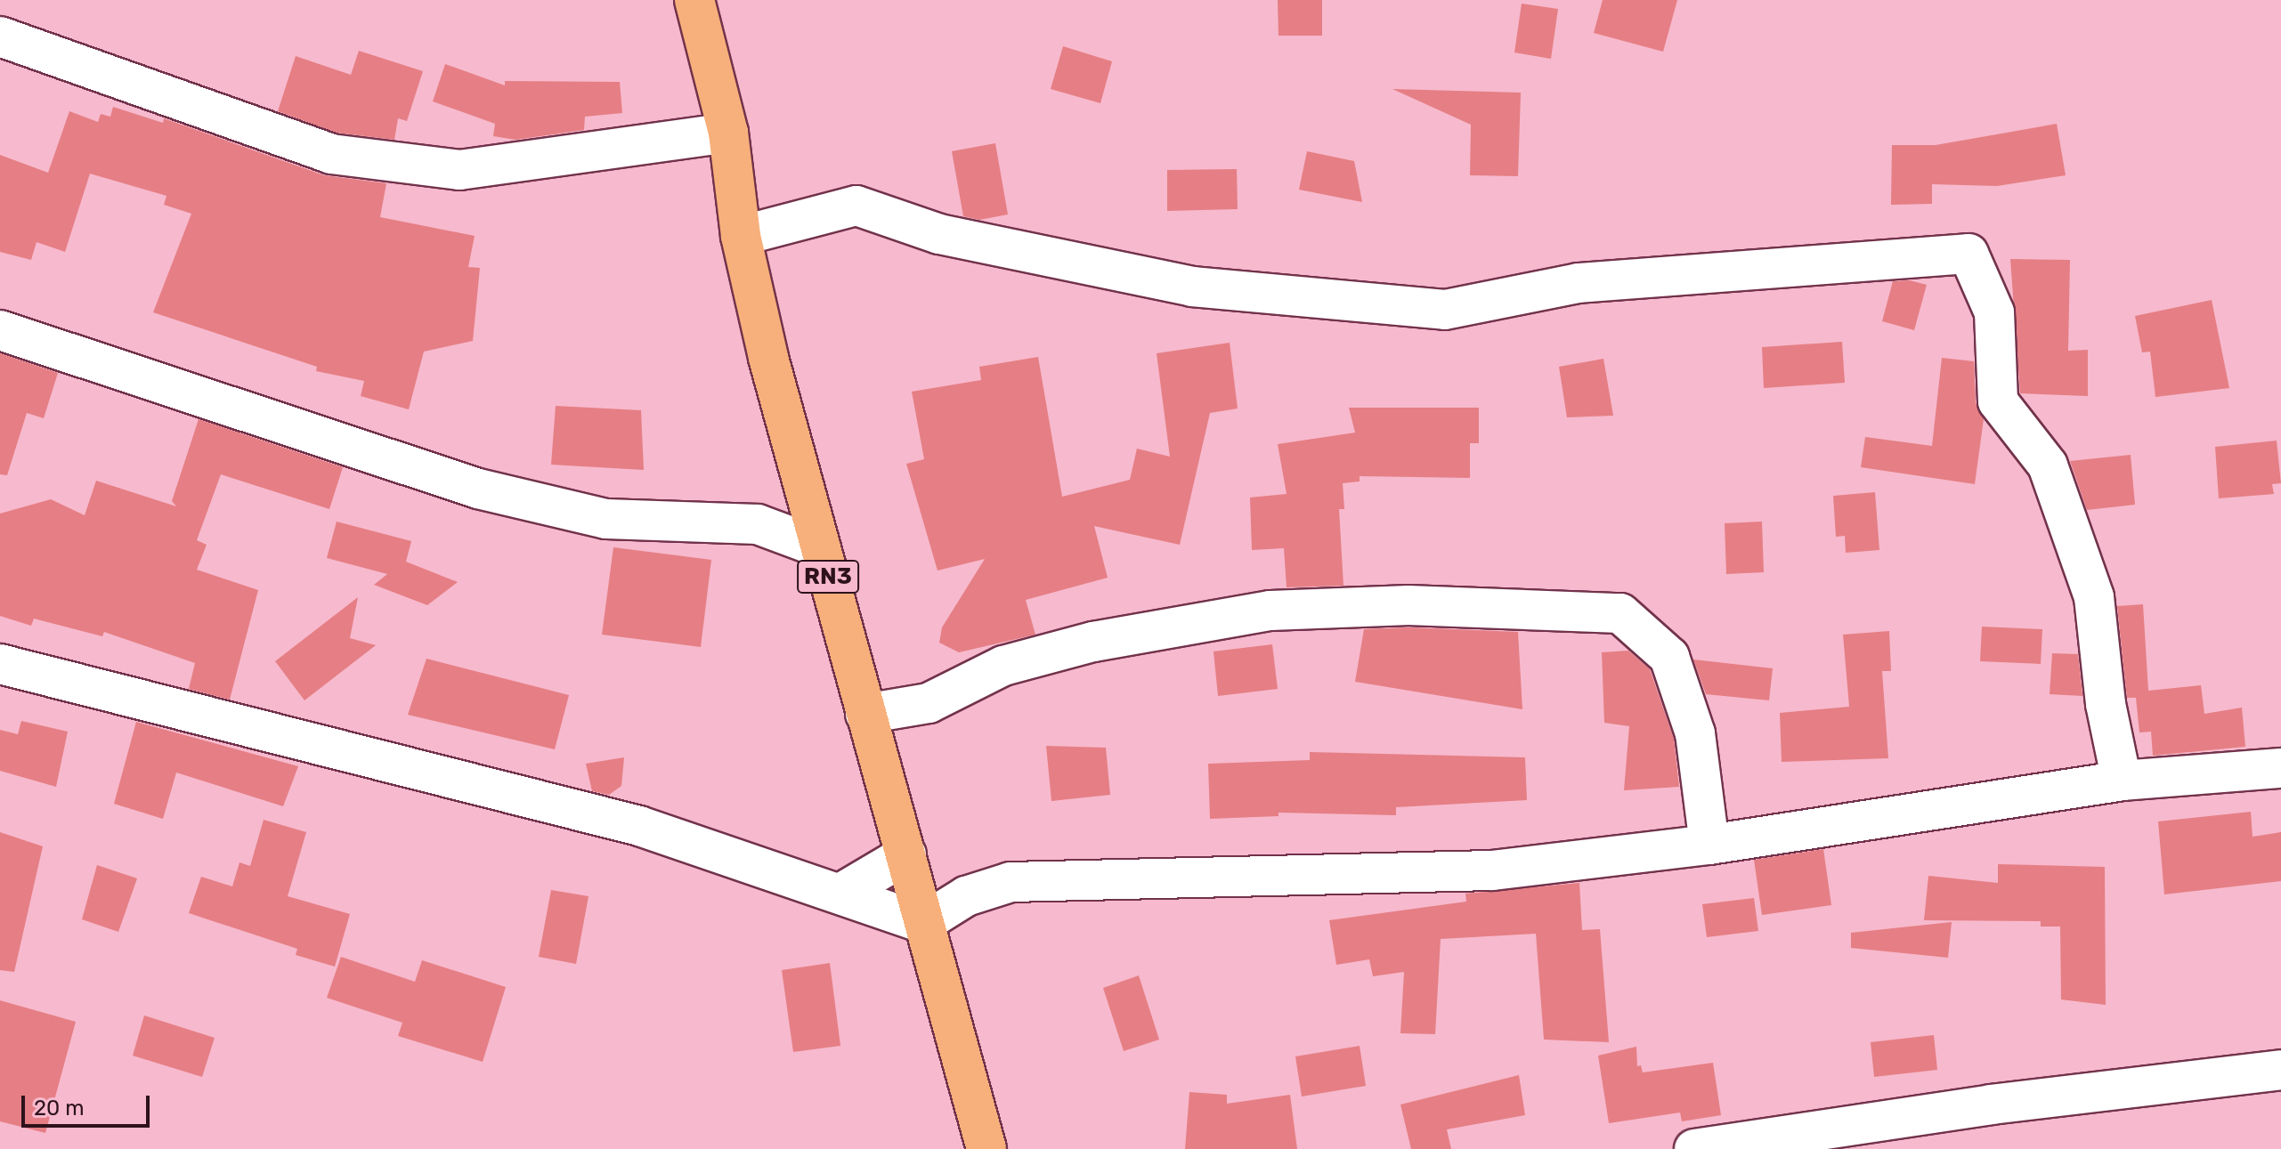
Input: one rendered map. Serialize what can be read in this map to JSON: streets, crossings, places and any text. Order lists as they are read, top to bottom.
{
  "streets": {
    "highway": ["RN3"]
  },
  "scale_bar": "20 m"
}
